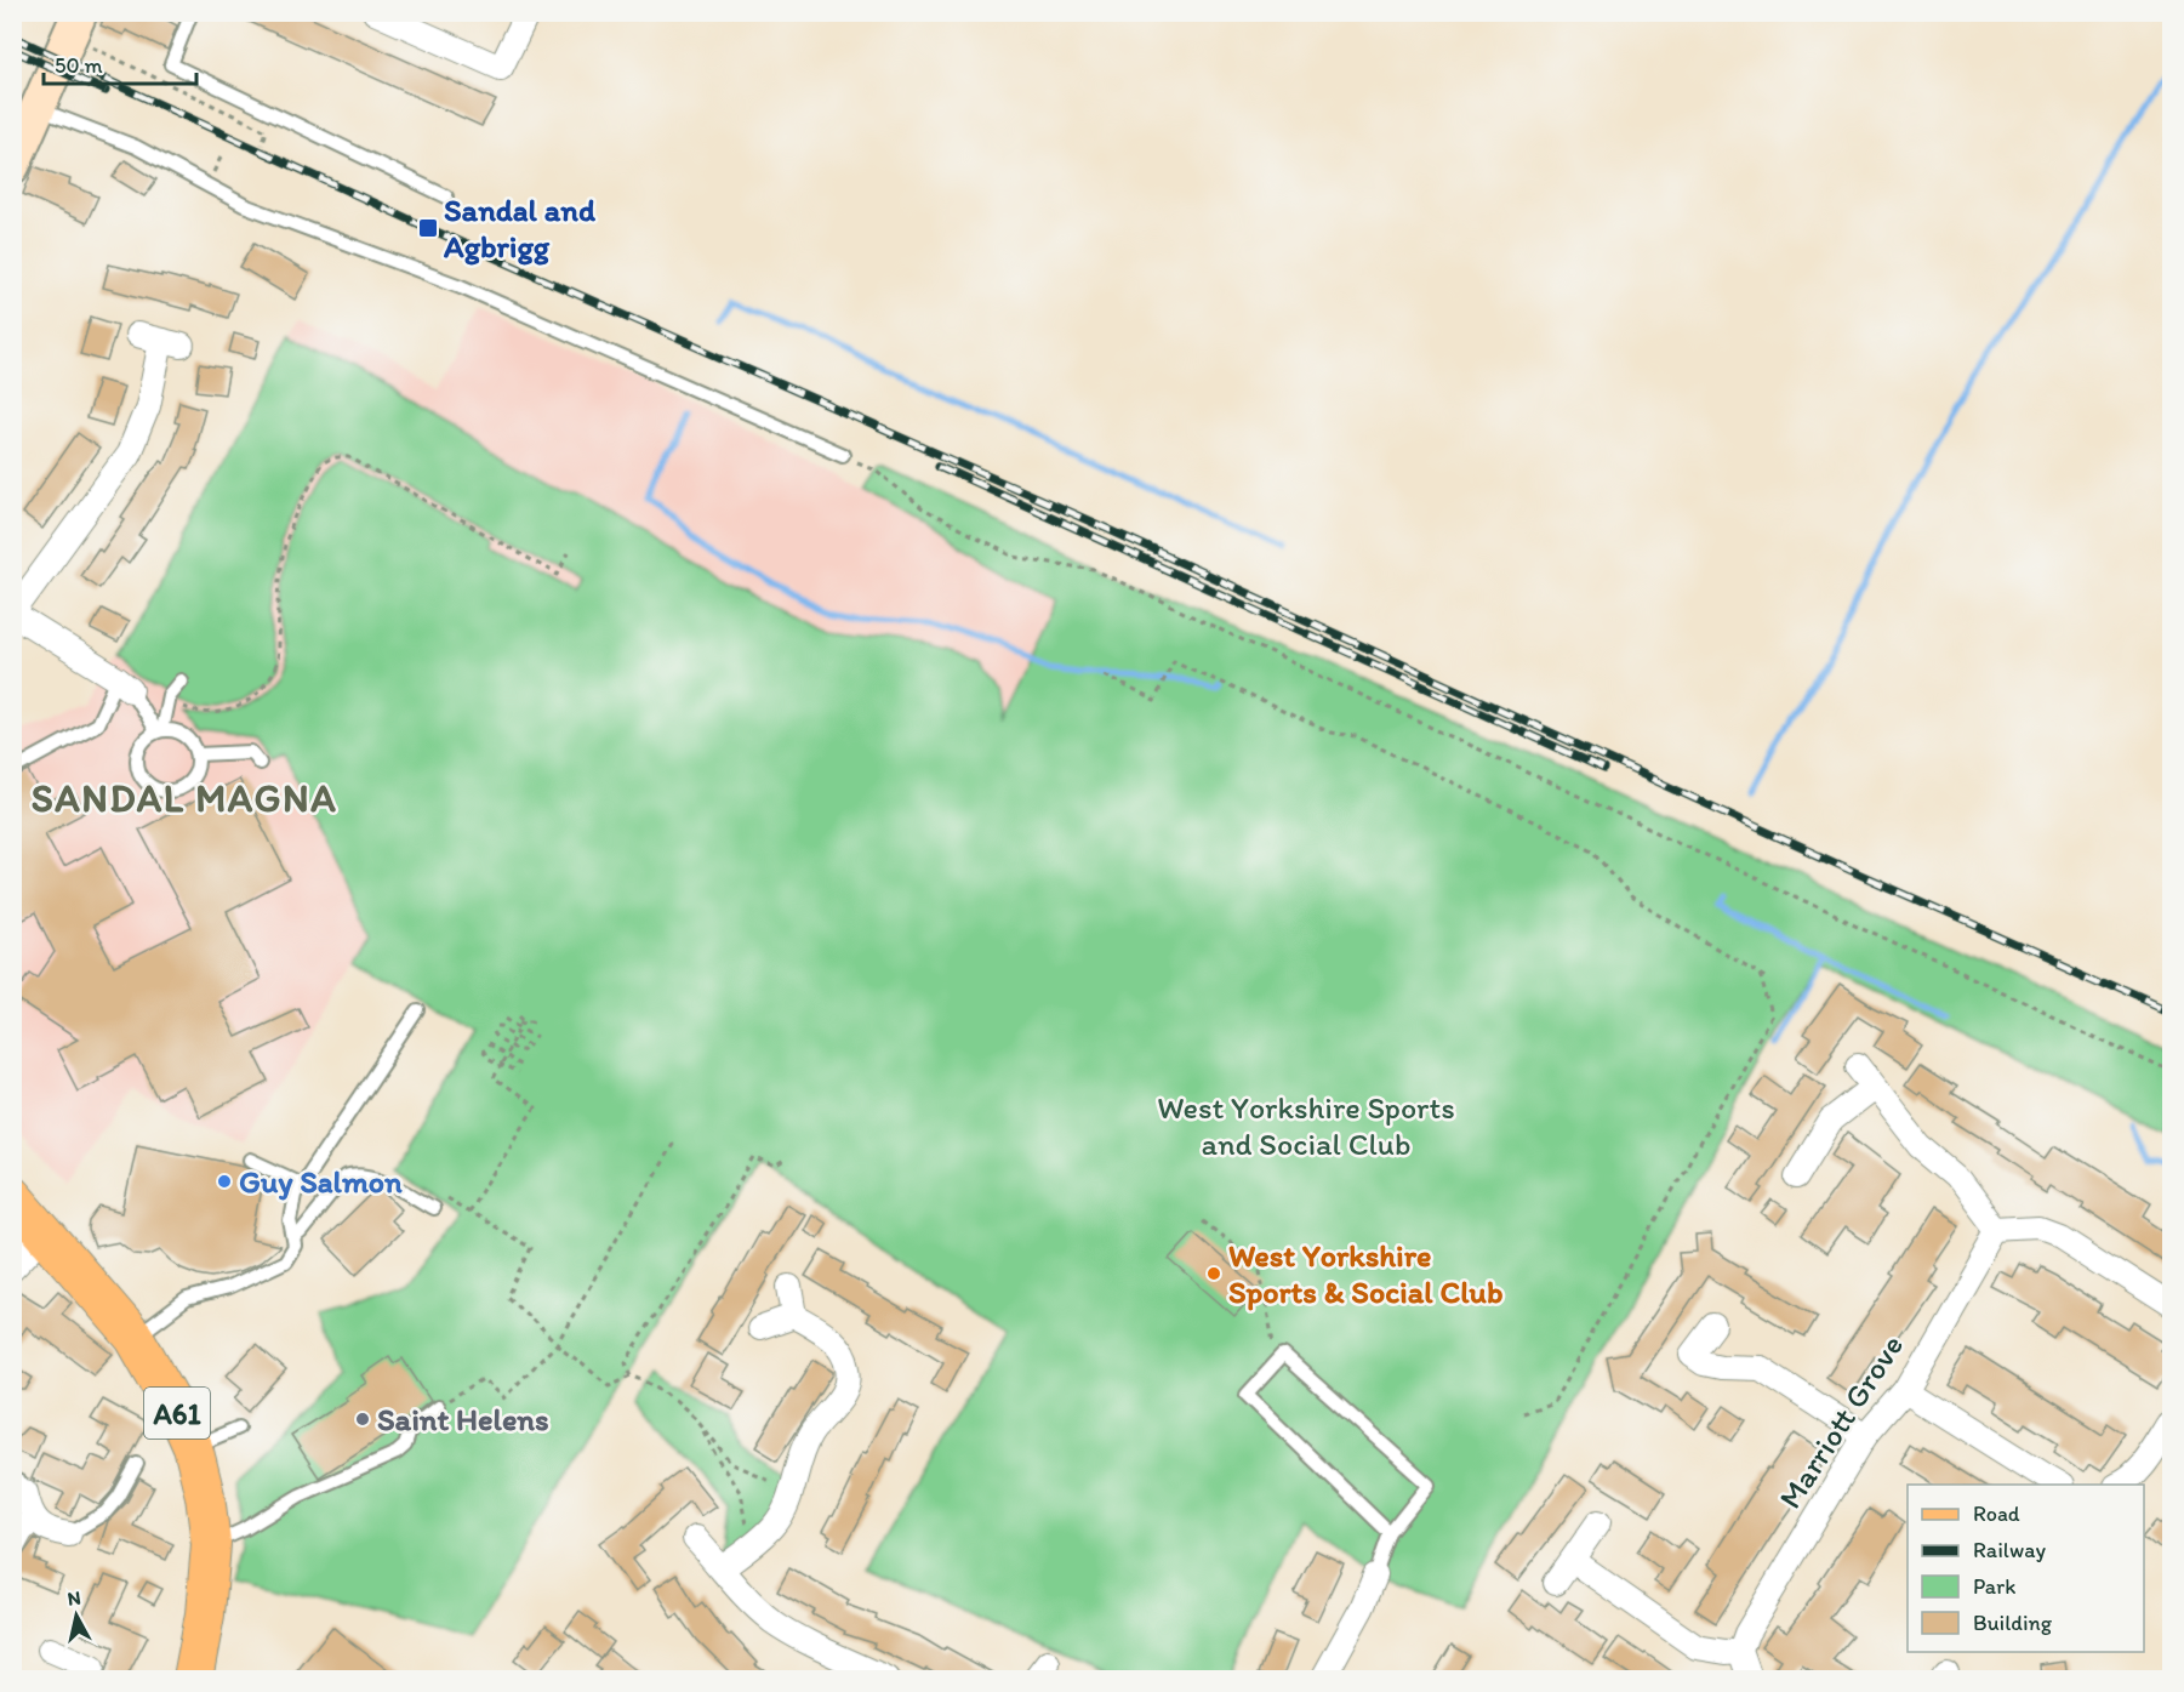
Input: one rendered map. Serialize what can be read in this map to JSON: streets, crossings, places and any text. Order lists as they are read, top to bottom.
{
  "streets": {
    "main road": ["A61"],
    "street": ["Marriott Grove"]
  },
  "districts": ["SANDAL MAGNA"],
  "parks": ["West Yorkshire Sports and Social Club"],
  "places": {
    "transit": ["Sandal and Agbrigg"],
    "other": ["Guy Salmon", "West Yorkshire Sports & Social Club", "Saint Helens"]
  },
  "legend": [
    "Road",
    "Railway",
    "Park",
    "Building"
  ],
  "scale_bar": "50 m",
  "north": "top"
}
